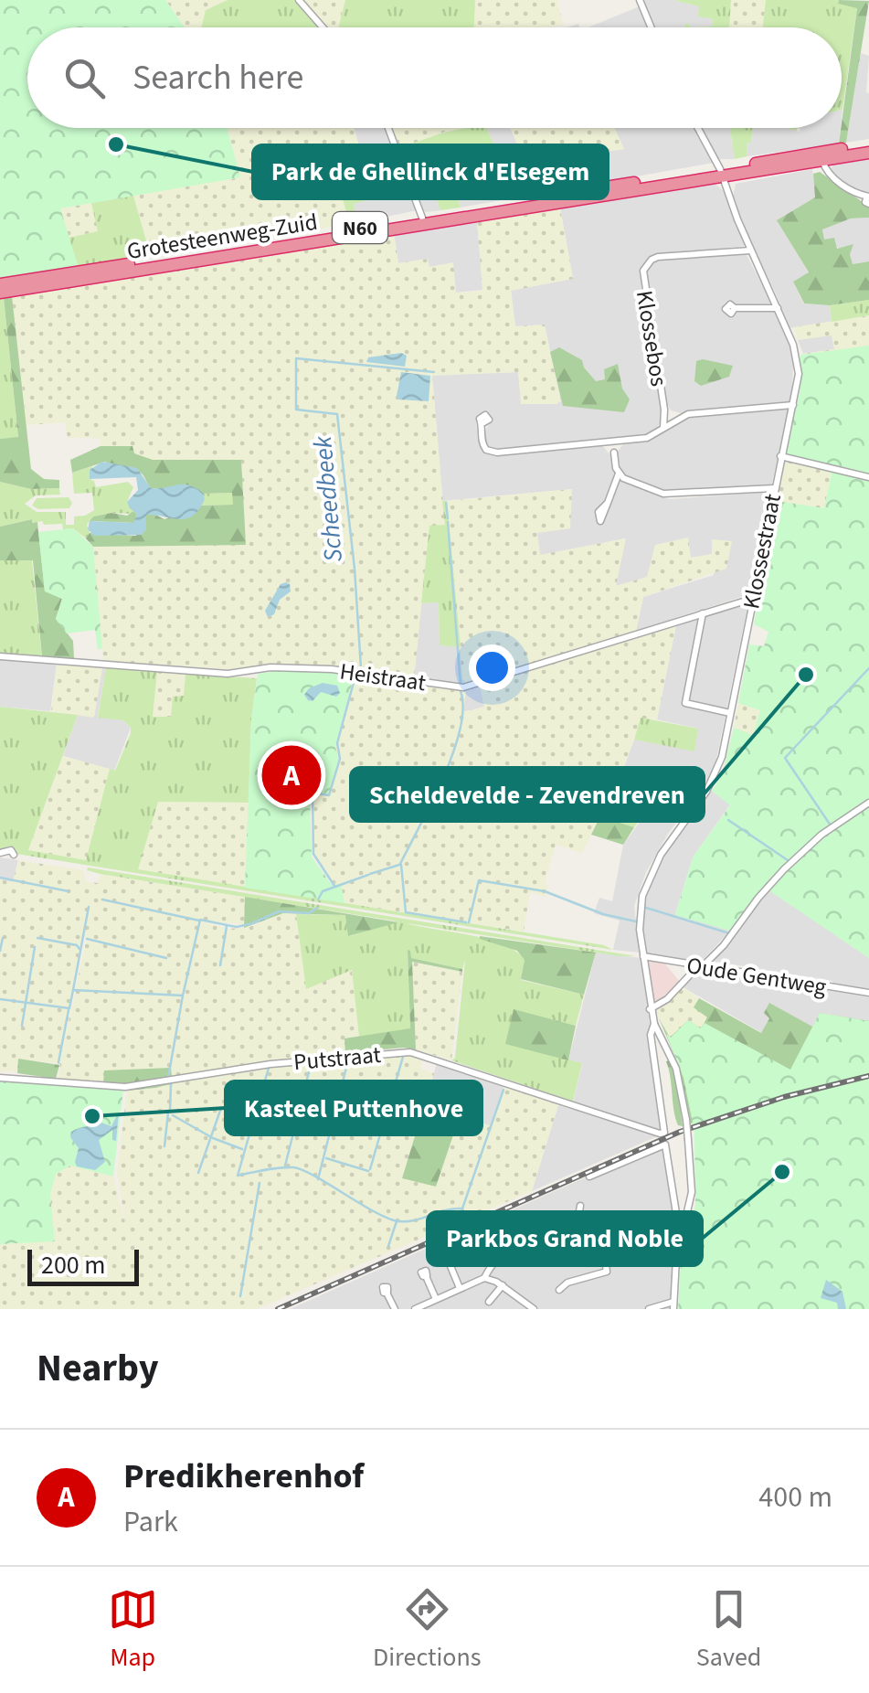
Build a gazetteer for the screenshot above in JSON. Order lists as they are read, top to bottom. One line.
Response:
{"streets":{"highway":["N60","Grotesteenweg-Zuid"],"street":["Klossebos","Klossestraat","Heistraat","Oude Gentweg","Putstraat"]},"crossings":[["N60","Grotesteenweg-Zuid"],["N60","Klossestraat"],["Grotesteenweg-Zuid","Klossestraat"],["Klossebos","Klossestraat"],["Klossestraat","Heistraat"],["Klossestraat","Oude Gentweg"],["Klossestraat","Putstraat"]],"water":["Scheedbeek"],"places":["Park de Ghellinck d'Elsegem","Scheldevelde - Zevendreven","Kasteel Puttenhove","Parkbos Grand Noble"],"scale_bar":"200 m","page":{"search":"Search here","pins":"A","scale":"200 m","heading":"Nearby","list":[{"mark":"A","name":"Predikherenhof","note":"Park","value":"400 m"}],"nav":["Map","Directions","Saved"]}}
